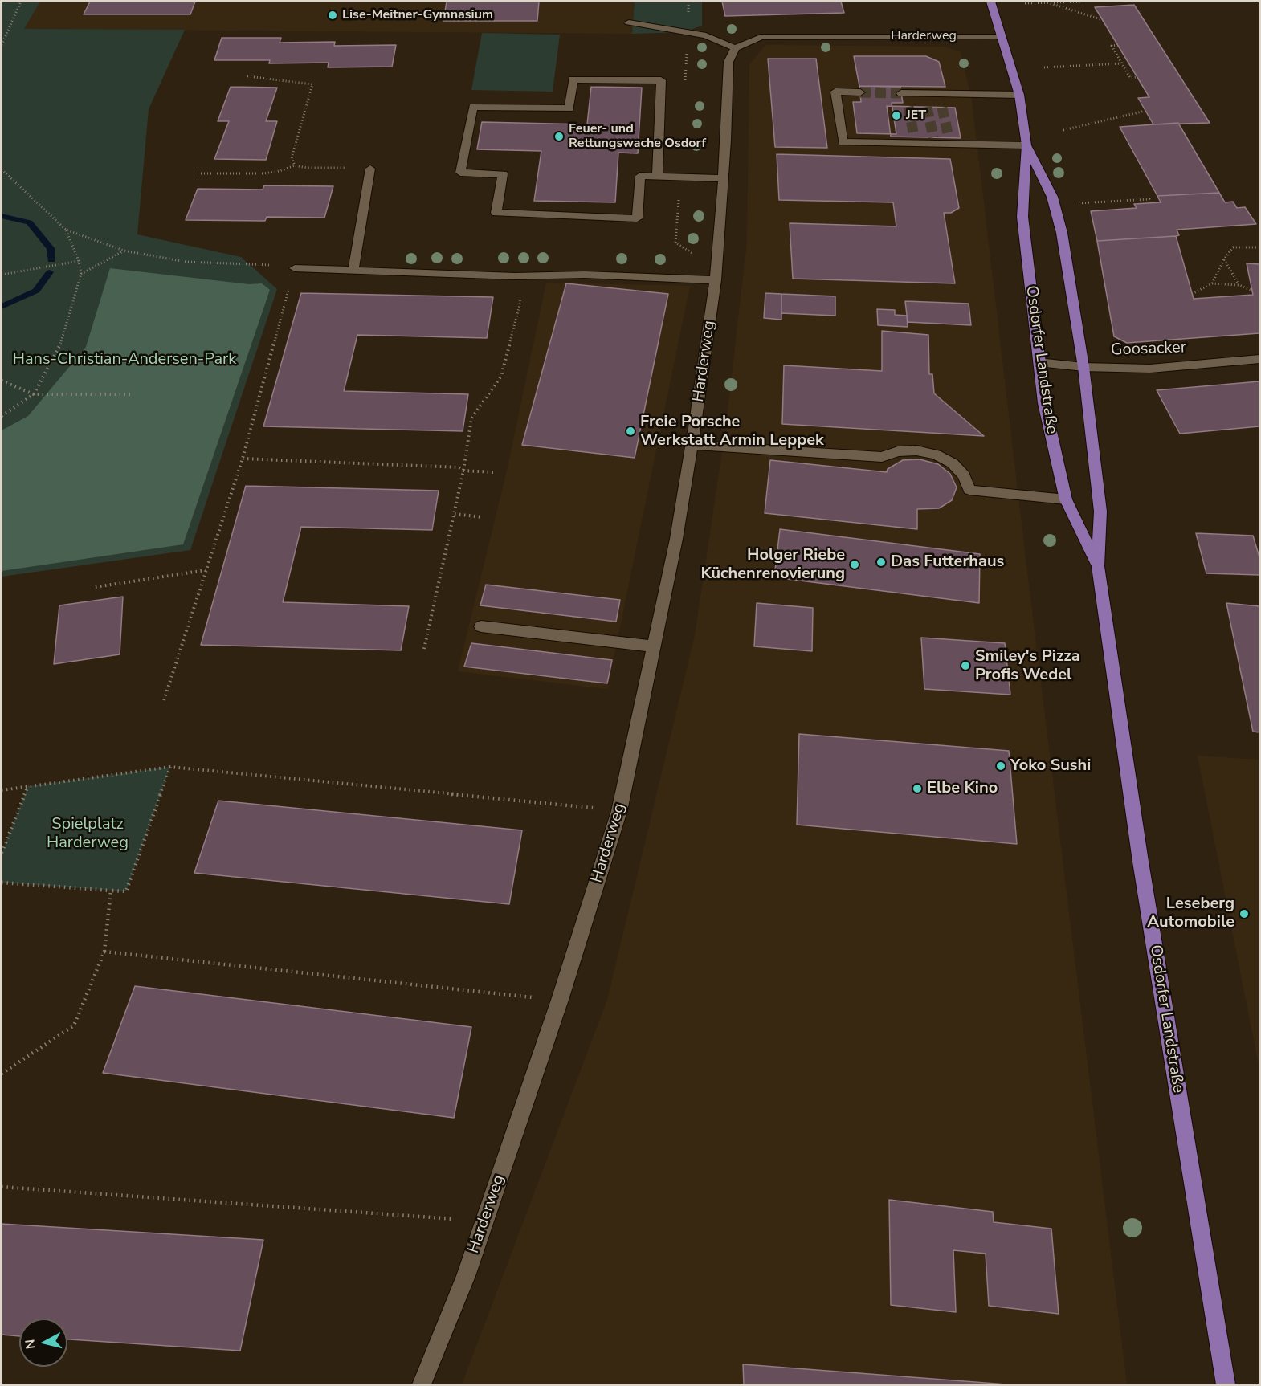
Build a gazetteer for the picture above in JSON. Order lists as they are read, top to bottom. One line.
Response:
{"streets":{"main road":["Osdorfer Landstraße"],"street":["Harderweg","Goosacker"]},"crossings":[["Harderweg","Osdorfer Landstraße"],["Goosacker","Osdorfer Landstraße"]],"parks":["Hans-Christian-Andersen-Park","Spielplatz Harderweg"],"places":["Lise-Meitner-Gymnasium","JET","Feuer- und Rettungswache Osdorf","Freie Porsche Werkstatt Armin Leppek","Das Futterhaus","Holger Riebe Küchenrenovierung","Smiley's Pizza Profis Wedel","Yoko Sushi","Elbe Kino","Leseberg Automobile"],"north":"left"}
